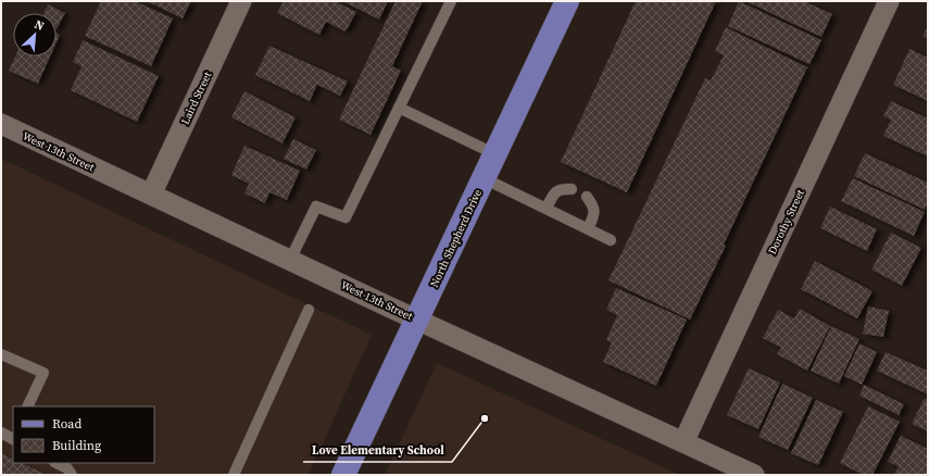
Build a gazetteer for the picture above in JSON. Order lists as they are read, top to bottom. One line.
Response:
{"streets":{"main road":["North Shepherd Drive"],"street":["Laird Street","West 13th Street","Dorothy Street"]},"crossings":[["Laird Street","West 13th Street"],["West 13th Street","Dorothy Street"],["West 13th Street","North Shepherd Drive"]],"places":["Love Elementary School"],"legend":["Road","Building"],"north":"top right"}
